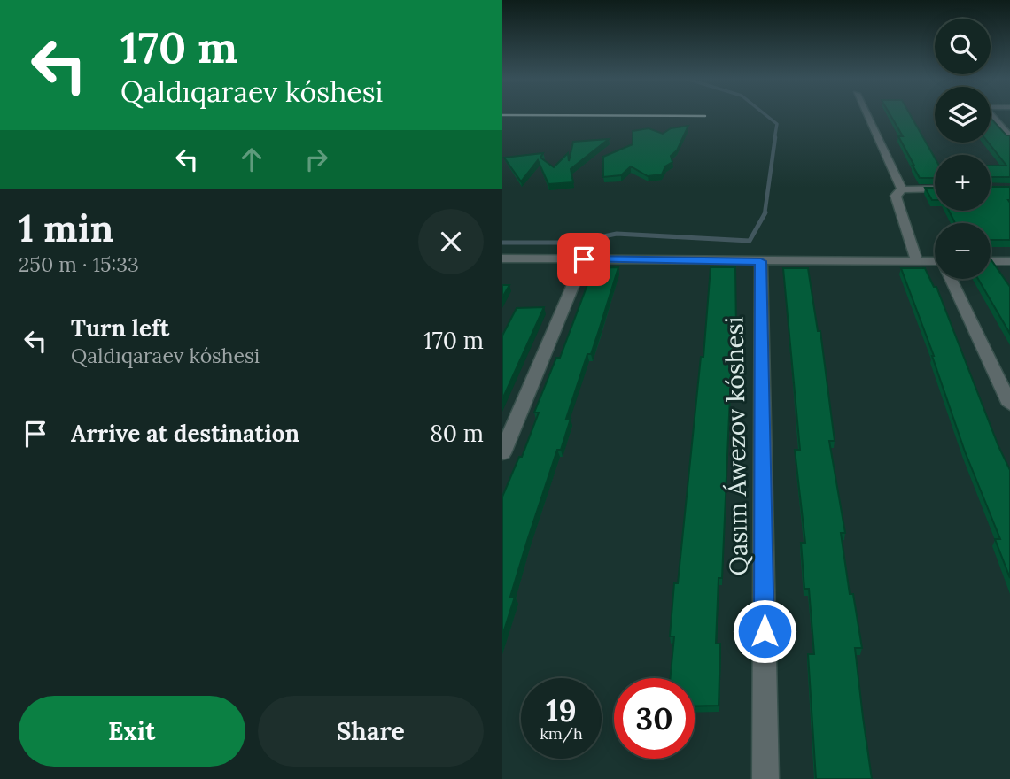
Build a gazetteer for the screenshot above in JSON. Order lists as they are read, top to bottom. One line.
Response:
{"streets":{"street":["Qasım Áwezov kóshesi"]},"page":{"turn":["170 m","Qaldıqaraev kóshesi"],"map_buttons":["+","−"],"heading":["1 min","250 m · 15:33"],"list":[{"name":"Turn left","note":"Qaldıqaraev kóshesi","value":"170 m"},{"name":"Arrive at destination","value":"80 m"}],"speed":"19 km/h","limit":"30","buttons":["Exit","Share"]}}
